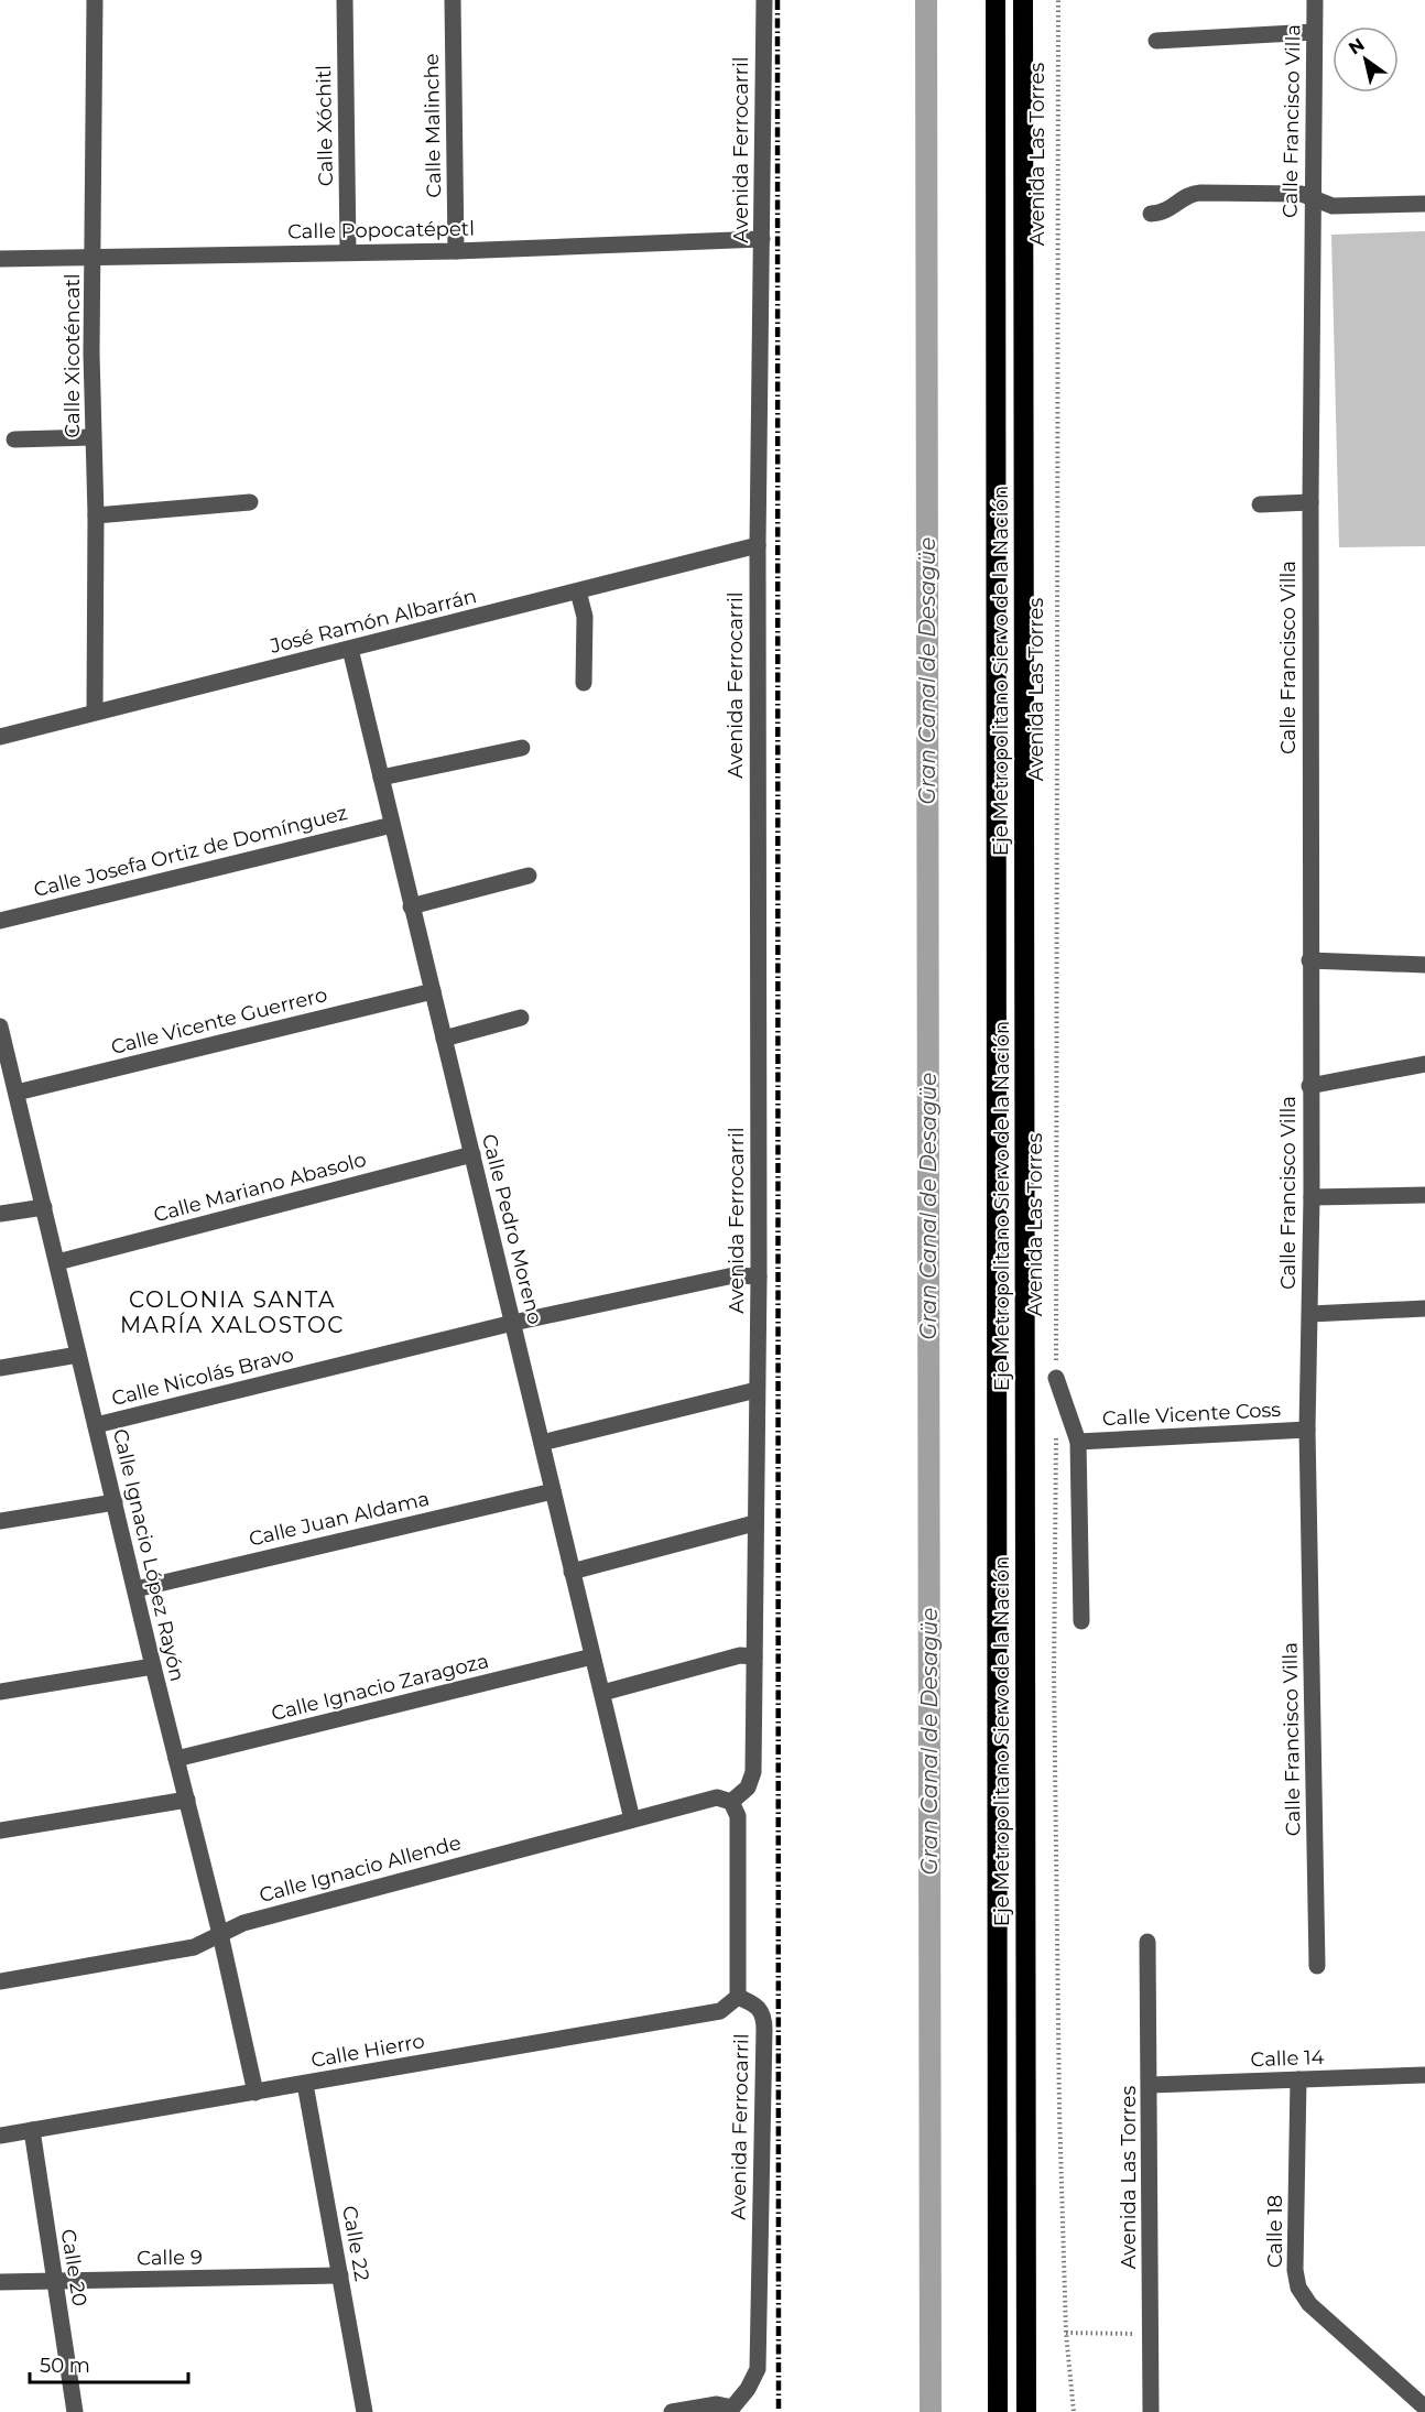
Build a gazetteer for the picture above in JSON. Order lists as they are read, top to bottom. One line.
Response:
{"streets":{"highway":["Eje Metropolitano Siervo de la Nación"],"street":["Calle Francisco Villa","Calle Xóchitl","Calle Malinche","Avenida Ferrocarril","Avenida Las Torres","Calle Popocatépetl","Calle Xicoténcatl","José Ramón Albarrán","Calle Josefa Ortiz de Domínguez","Calle Vicente Guerrero","Calle Mariano Abasolo","Calle Pedro Moreno","Calle Nicolás Bravo","Calle Vicente Coss","Calle Juan Aldama","Calle Ignacio López Rayón","Calle Ignacio Zaragoza","Calle Ignacio Allende","Calle Hierro","Calle 14","Calle 18","Calle 22","Calle 9","Calle 20"]},"crossings":[["Calle Francisco Villa","Calle Vicente Coss"],["Calle Xóchitl","Calle Popocatépetl"],["Calle Malinche","Calle Popocatépetl"],["Avenida Ferrocarril","Calle Popocatépetl"],["Avenida Ferrocarril","José Ramón Albarrán"],["Avenida Ferrocarril","Calle Nicolás Bravo"],["Avenida Ferrocarril","Calle Ignacio Allende"],["Avenida Ferrocarril","Calle Hierro"],["Avenida Las Torres","Calle 14"],["Calle Popocatépetl","Calle Xicoténcatl"],["Calle Xicoténcatl","José Ramón Albarrán"],["José Ramón Albarrán","Calle Pedro Moreno"],["Calle Josefa Ortiz de Domínguez","Calle Pedro Moreno"],["Calle Vicente Guerrero","Calle Pedro Moreno"],["Calle Vicente Guerrero","Calle Ignacio López Rayón"],["Calle Mariano Abasolo","Calle Pedro Moreno"],["Calle Mariano Abasolo","Calle Ignacio López Rayón"],["Calle Pedro Moreno","Calle Nicolás Bravo"],["Calle Pedro Moreno","Calle Juan Aldama"],["Calle Pedro Moreno","Calle Ignacio Zaragoza"],["Calle Pedro Moreno","Calle Ignacio Allende"],["Calle Nicolás Bravo","Calle Ignacio López Rayón"],["Calle Juan Aldama","Calle Ignacio López Rayón"],["Calle Ignacio López Rayón","Calle Ignacio Zaragoza"],["Calle Ignacio López Rayón","Calle Ignacio Allende"],["Calle Ignacio López Rayón","Calle Hierro"],["Calle Hierro","Calle 22"],["Calle Hierro","Calle 20"],["Calle 14","Calle 18"],["Calle 22","Calle 9"],["Calle 9","Calle 20"]],"districts":["COLONIA SANTA MARÍA XALOSTOC"],"water":["Gran Canal de Desagüe"],"scale_bar":"50 m","north":"top left"}
